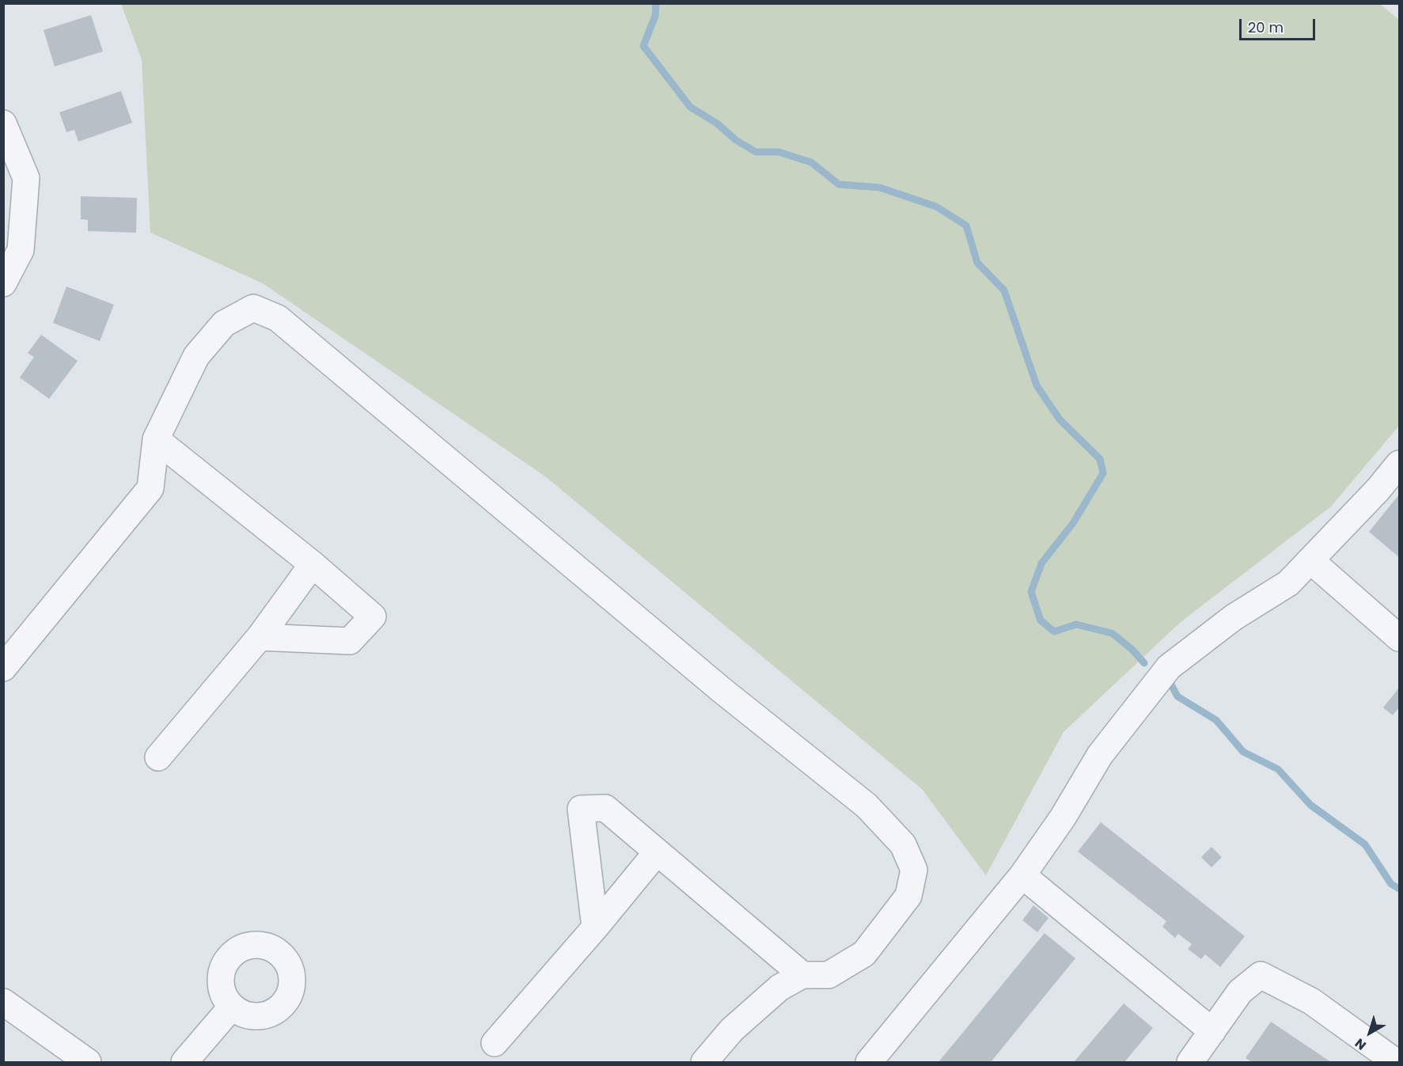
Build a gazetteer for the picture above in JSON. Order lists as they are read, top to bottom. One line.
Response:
{"scale_bar":"20 m","north":"bottom left"}
